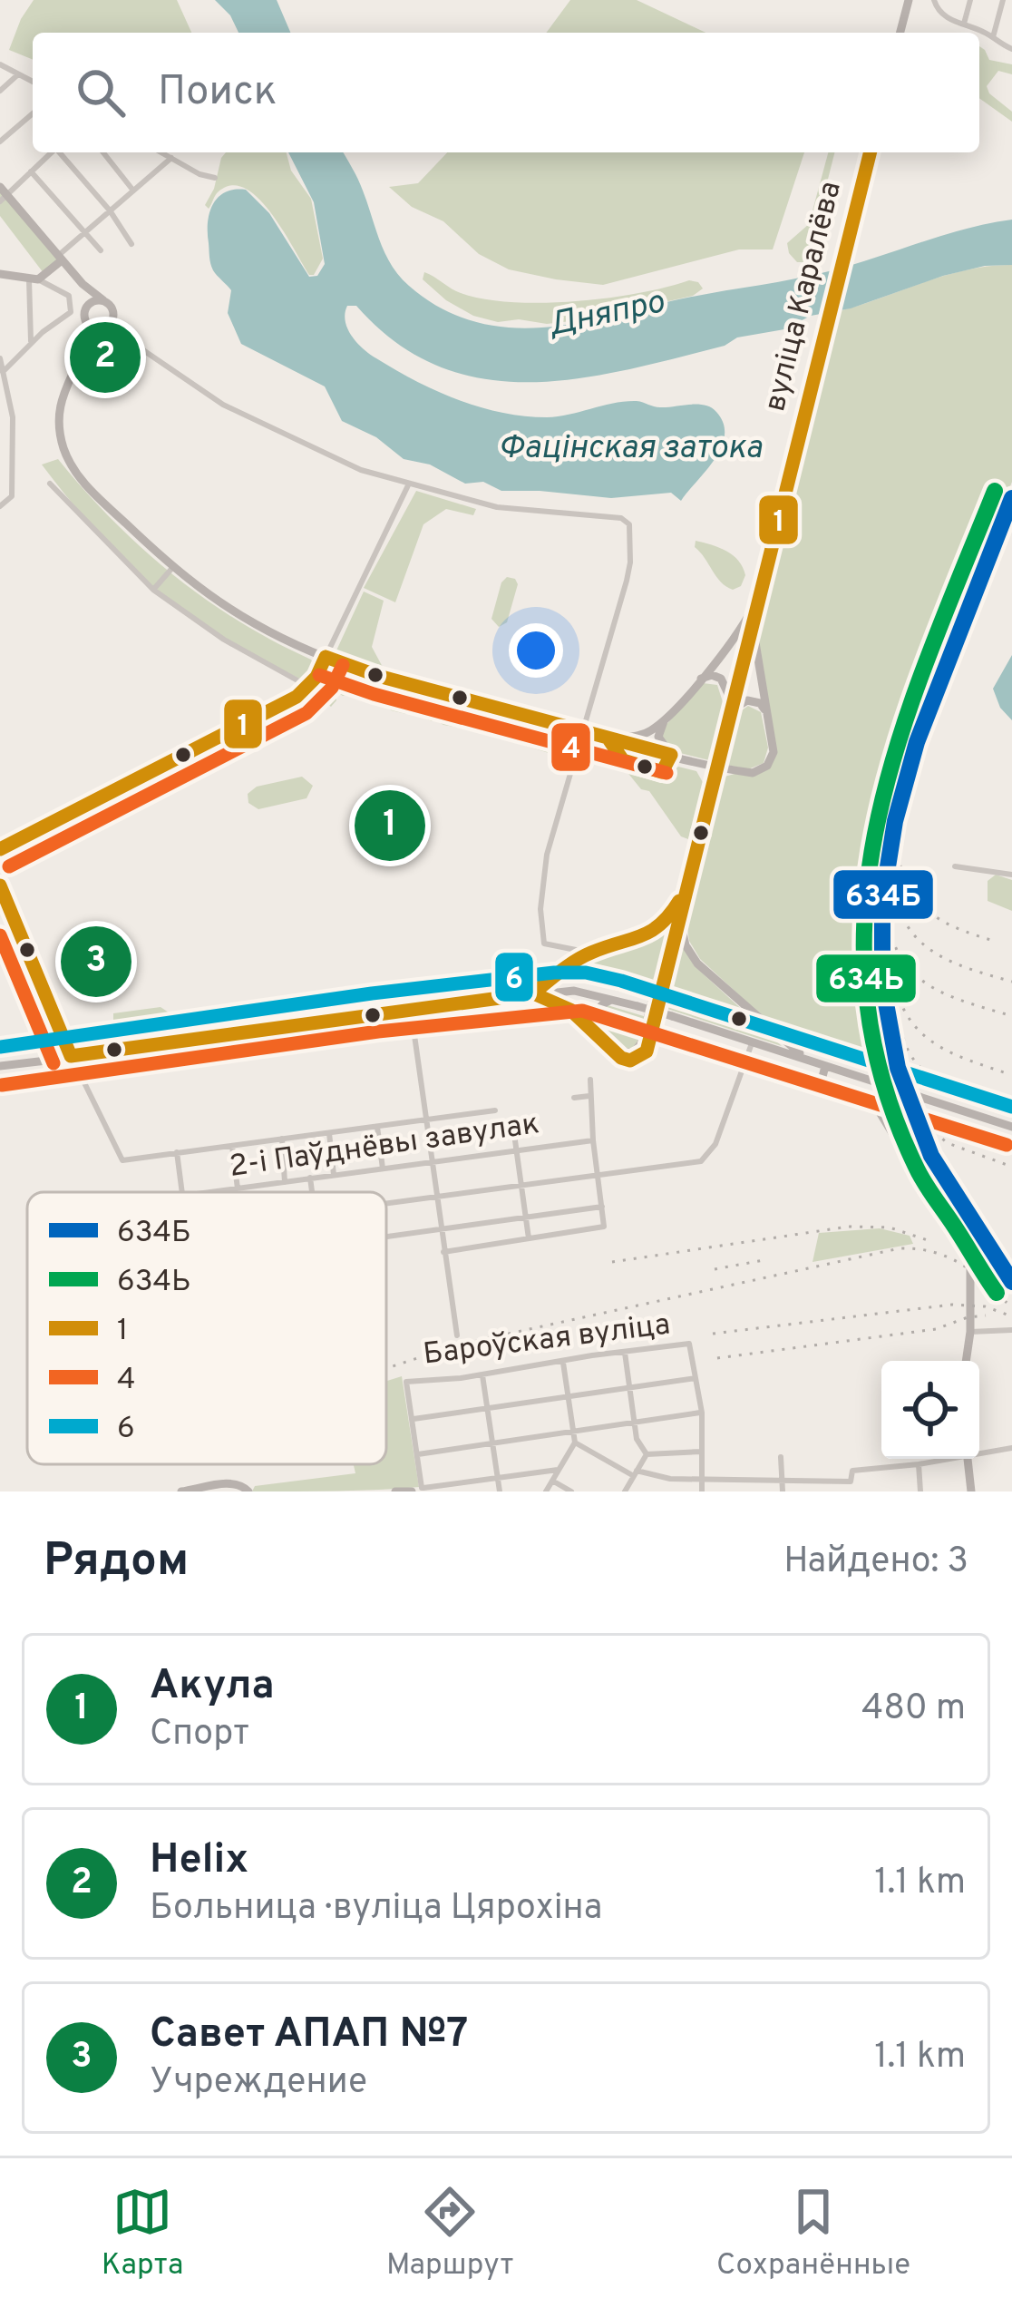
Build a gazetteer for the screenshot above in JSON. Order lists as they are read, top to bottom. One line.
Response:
{"streets":{"main road":["вуліца Каралёва"],"street":["2-і Паўднёвы завулак","Бароўская вуліца"]},"water":["Дняпро","Фацінская затока"],"lines":["transit line 1","transit line 634Ь","transit line 634Б","transit line 4","transit line 6"],"legend":["634Б","634Ь","1","4","6"],"page":{"search":"Поиск","pins":["2","1","3"],"heading":["Рядом","Найдено: 3"],"list":[{"mark":"1","name":"Акула","note":"Спорт","value":"480 m"},{"mark":"2","name":"Helix","note":"Больница · вуліца Цярохіна","value":"1.1 km"},{"mark":"3","name":"Савет АПАП №7","note":"Учреждение","value":"1.1 km"}],"nav":["Карта","Маршрут","Сохранённые"]}}
